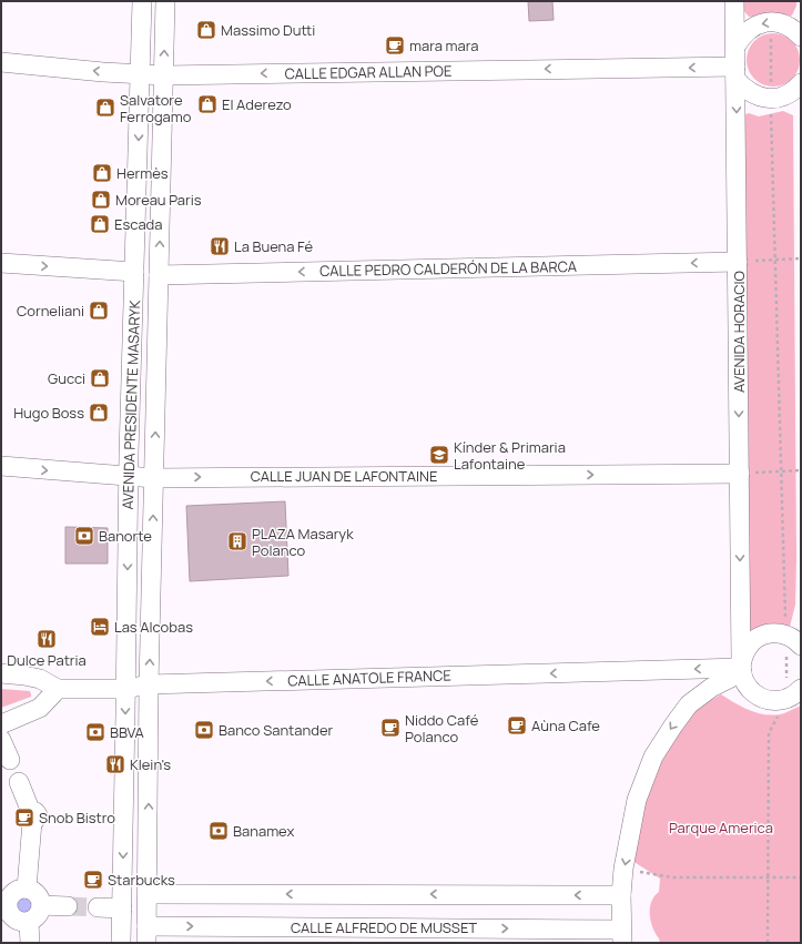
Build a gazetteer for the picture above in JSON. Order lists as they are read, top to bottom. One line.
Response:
{"streets":{"street":["CALLE EDGAR ALLAN POE","CALLE PEDRO CALDERÓN DE LA BARCA","AVENIDA HORACIO","AVENIDA PRESIDENTE MASARYK","CALLE JUAN DE LAFONTAINE","CALLE ANATOLE FRANCE","CALLE ALFREDO DE MUSSET"]},"crossings":[["CALLE EDGAR ALLAN POE","AVENIDA HORACIO"],["CALLE EDGAR ALLAN POE","AVENIDA PRESIDENTE MASARYK"],["CALLE PEDRO CALDERÓN DE LA BARCA","AVENIDA HORACIO"],["CALLE PEDRO CALDERÓN DE LA BARCA","AVENIDA PRESIDENTE MASARYK"],["AVENIDA HORACIO","CALLE JUAN DE LAFONTAINE"],["AVENIDA HORACIO","CALLE ANATOLE FRANCE"],["AVENIDA PRESIDENTE MASARYK","CALLE JUAN DE LAFONTAINE"],["AVENIDA PRESIDENTE MASARYK","CALLE ANATOLE FRANCE"],["AVENIDA PRESIDENTE MASARYK","CALLE ALFREDO DE MUSSET"]],"one_way":["CALLE EDGAR ALLAN POE","CALLE PEDRO CALDERÓN DE LA BARCA","AVENIDA HORACIO","CALLE JUAN DE LAFONTAINE","CALLE ANATOLE FRANCE"],"parks":["Parque America"],"places":{"shop":["Massimo Dutti","El Aderezo","Salvatore Ferrogamo","Hermès","Moreau Paris","Escada","Corneliani","Gucci","Hugo Boss"],"cafe":["mara mara","Aùna Cafe","Niddo Café Polanco","Snob Bistro","Starbucks"],"restaurant":["La Buena Fé","Dulce Patria","Klein's"],"school or university":["Kínder & Primaria Lafontaine"],"bank":["Banorte","Banco Santander","BBVA","Banamex"],"building":["PLAZA Masaryk Polanco"],"hotel":["Las Alcobas"]}}
